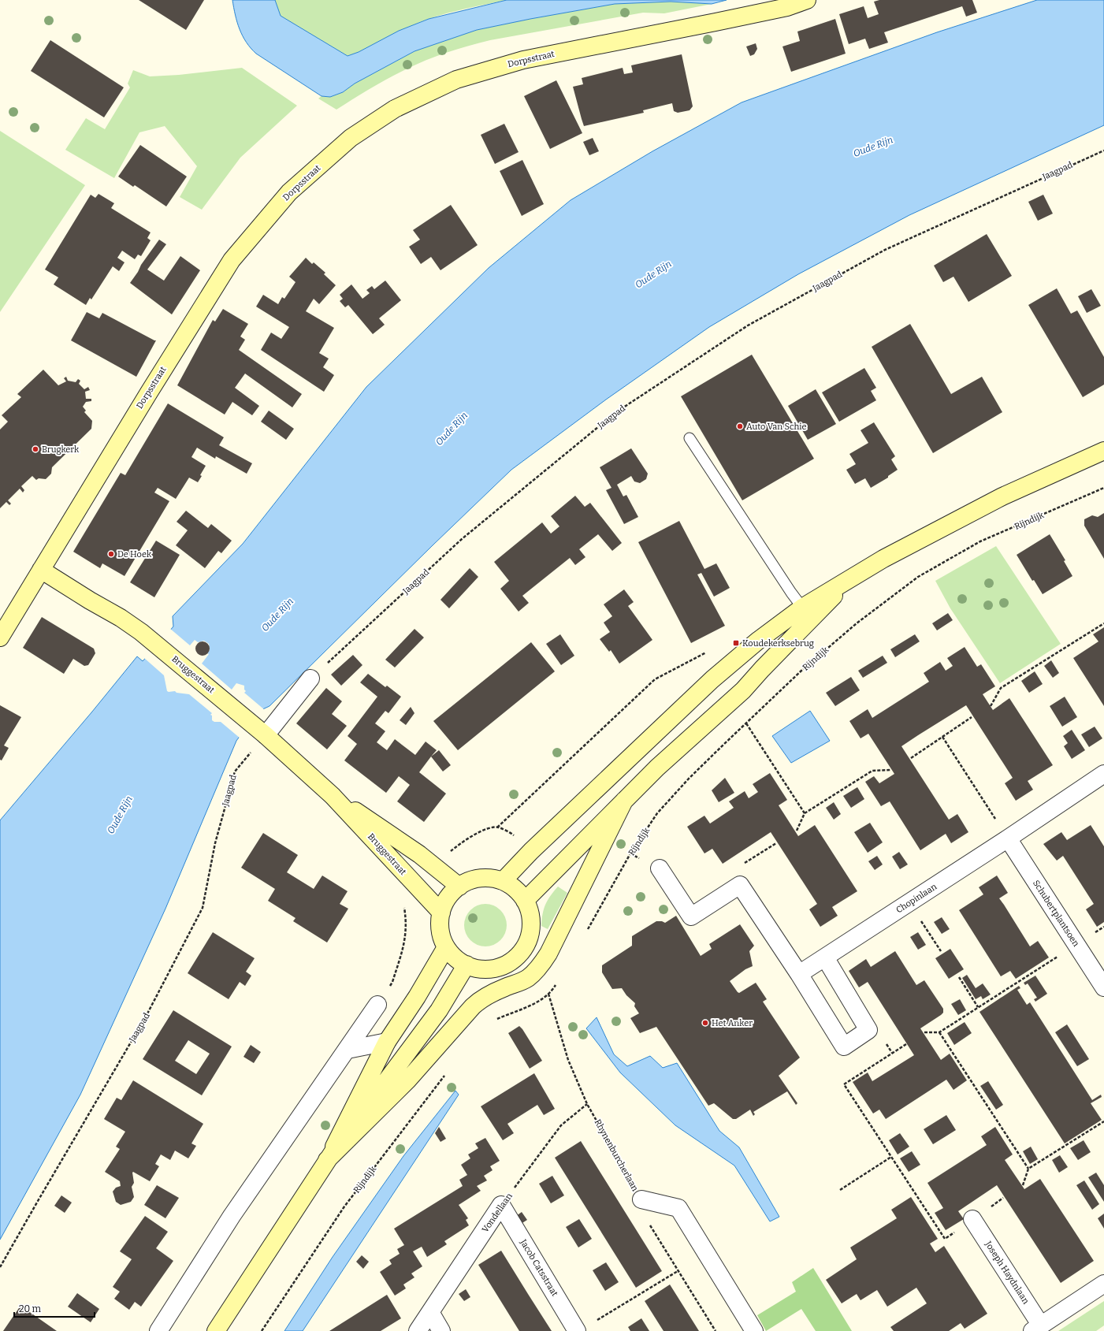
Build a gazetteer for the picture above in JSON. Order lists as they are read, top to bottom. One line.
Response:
{"streets":{"main road":["Dorpsstraat","Bruggestraat"],"street":["Chopinlaan","Schubertplantsoen","Rhynenburcherlaan","Vondellaan","Jacob Catsstraat","Joseph Haydnlaan"],"path":["Jaagpad","Rijndijk"]},"crossings":[["Dorpsstraat","Bruggestraat"],["Jaagpad","Bruggestraat"],["Chopinlaan","Schubertplantsoen"],["Rhynenburcherlaan","Vondellaan"],["Vondellaan","Jacob Catsstraat"]],"water":["Oude Rijn"],"places":{"other":["Auto Van Schie","Brugkerk","De Hoek","Het Anker"],"transit":["Koudekerksebrug"]},"scale_bar":"20 m"}
